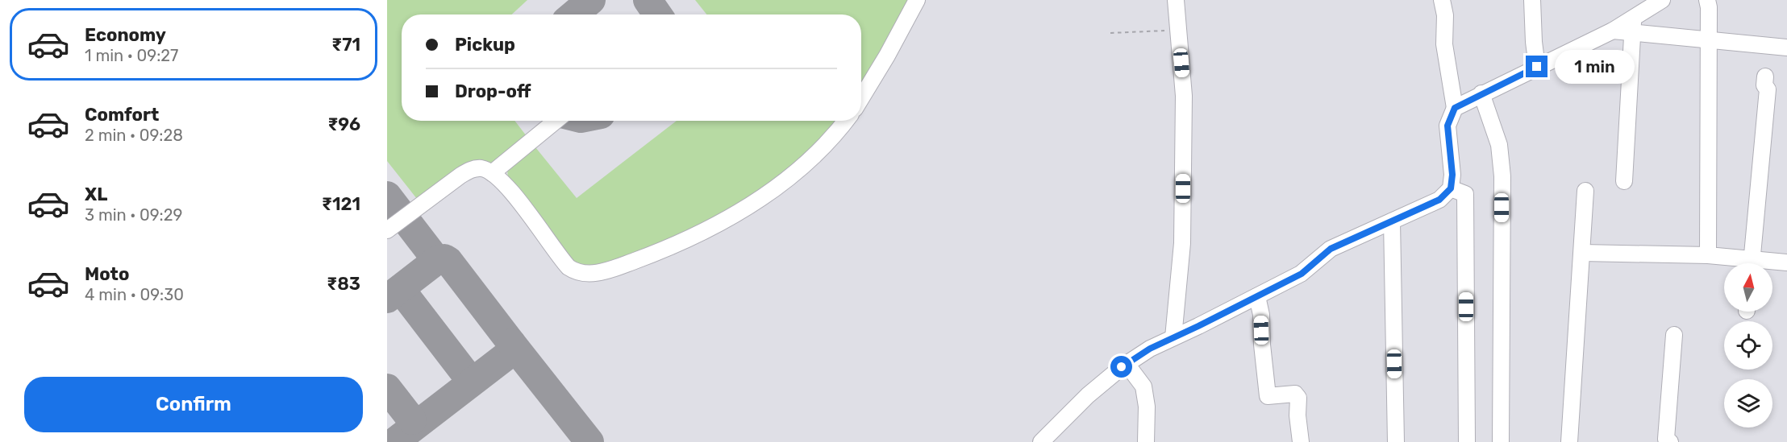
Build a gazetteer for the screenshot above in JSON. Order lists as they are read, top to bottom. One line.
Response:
{"north":"top","page":{"list":[{"name":"Economy","note":"1 min · 09:27","value":"₹71"},{"name":"Comfort","note":"2 min · 09:28","value":"₹96"},{"name":"XL","note":"3 min · 09:29","value":"₹121"},{"name":"Moto","note":"4 min · 09:30","value":"₹83"}],"banner":["Pickup","Drop-off"],"bubble":"1 min","buttons":"Confirm"}}
